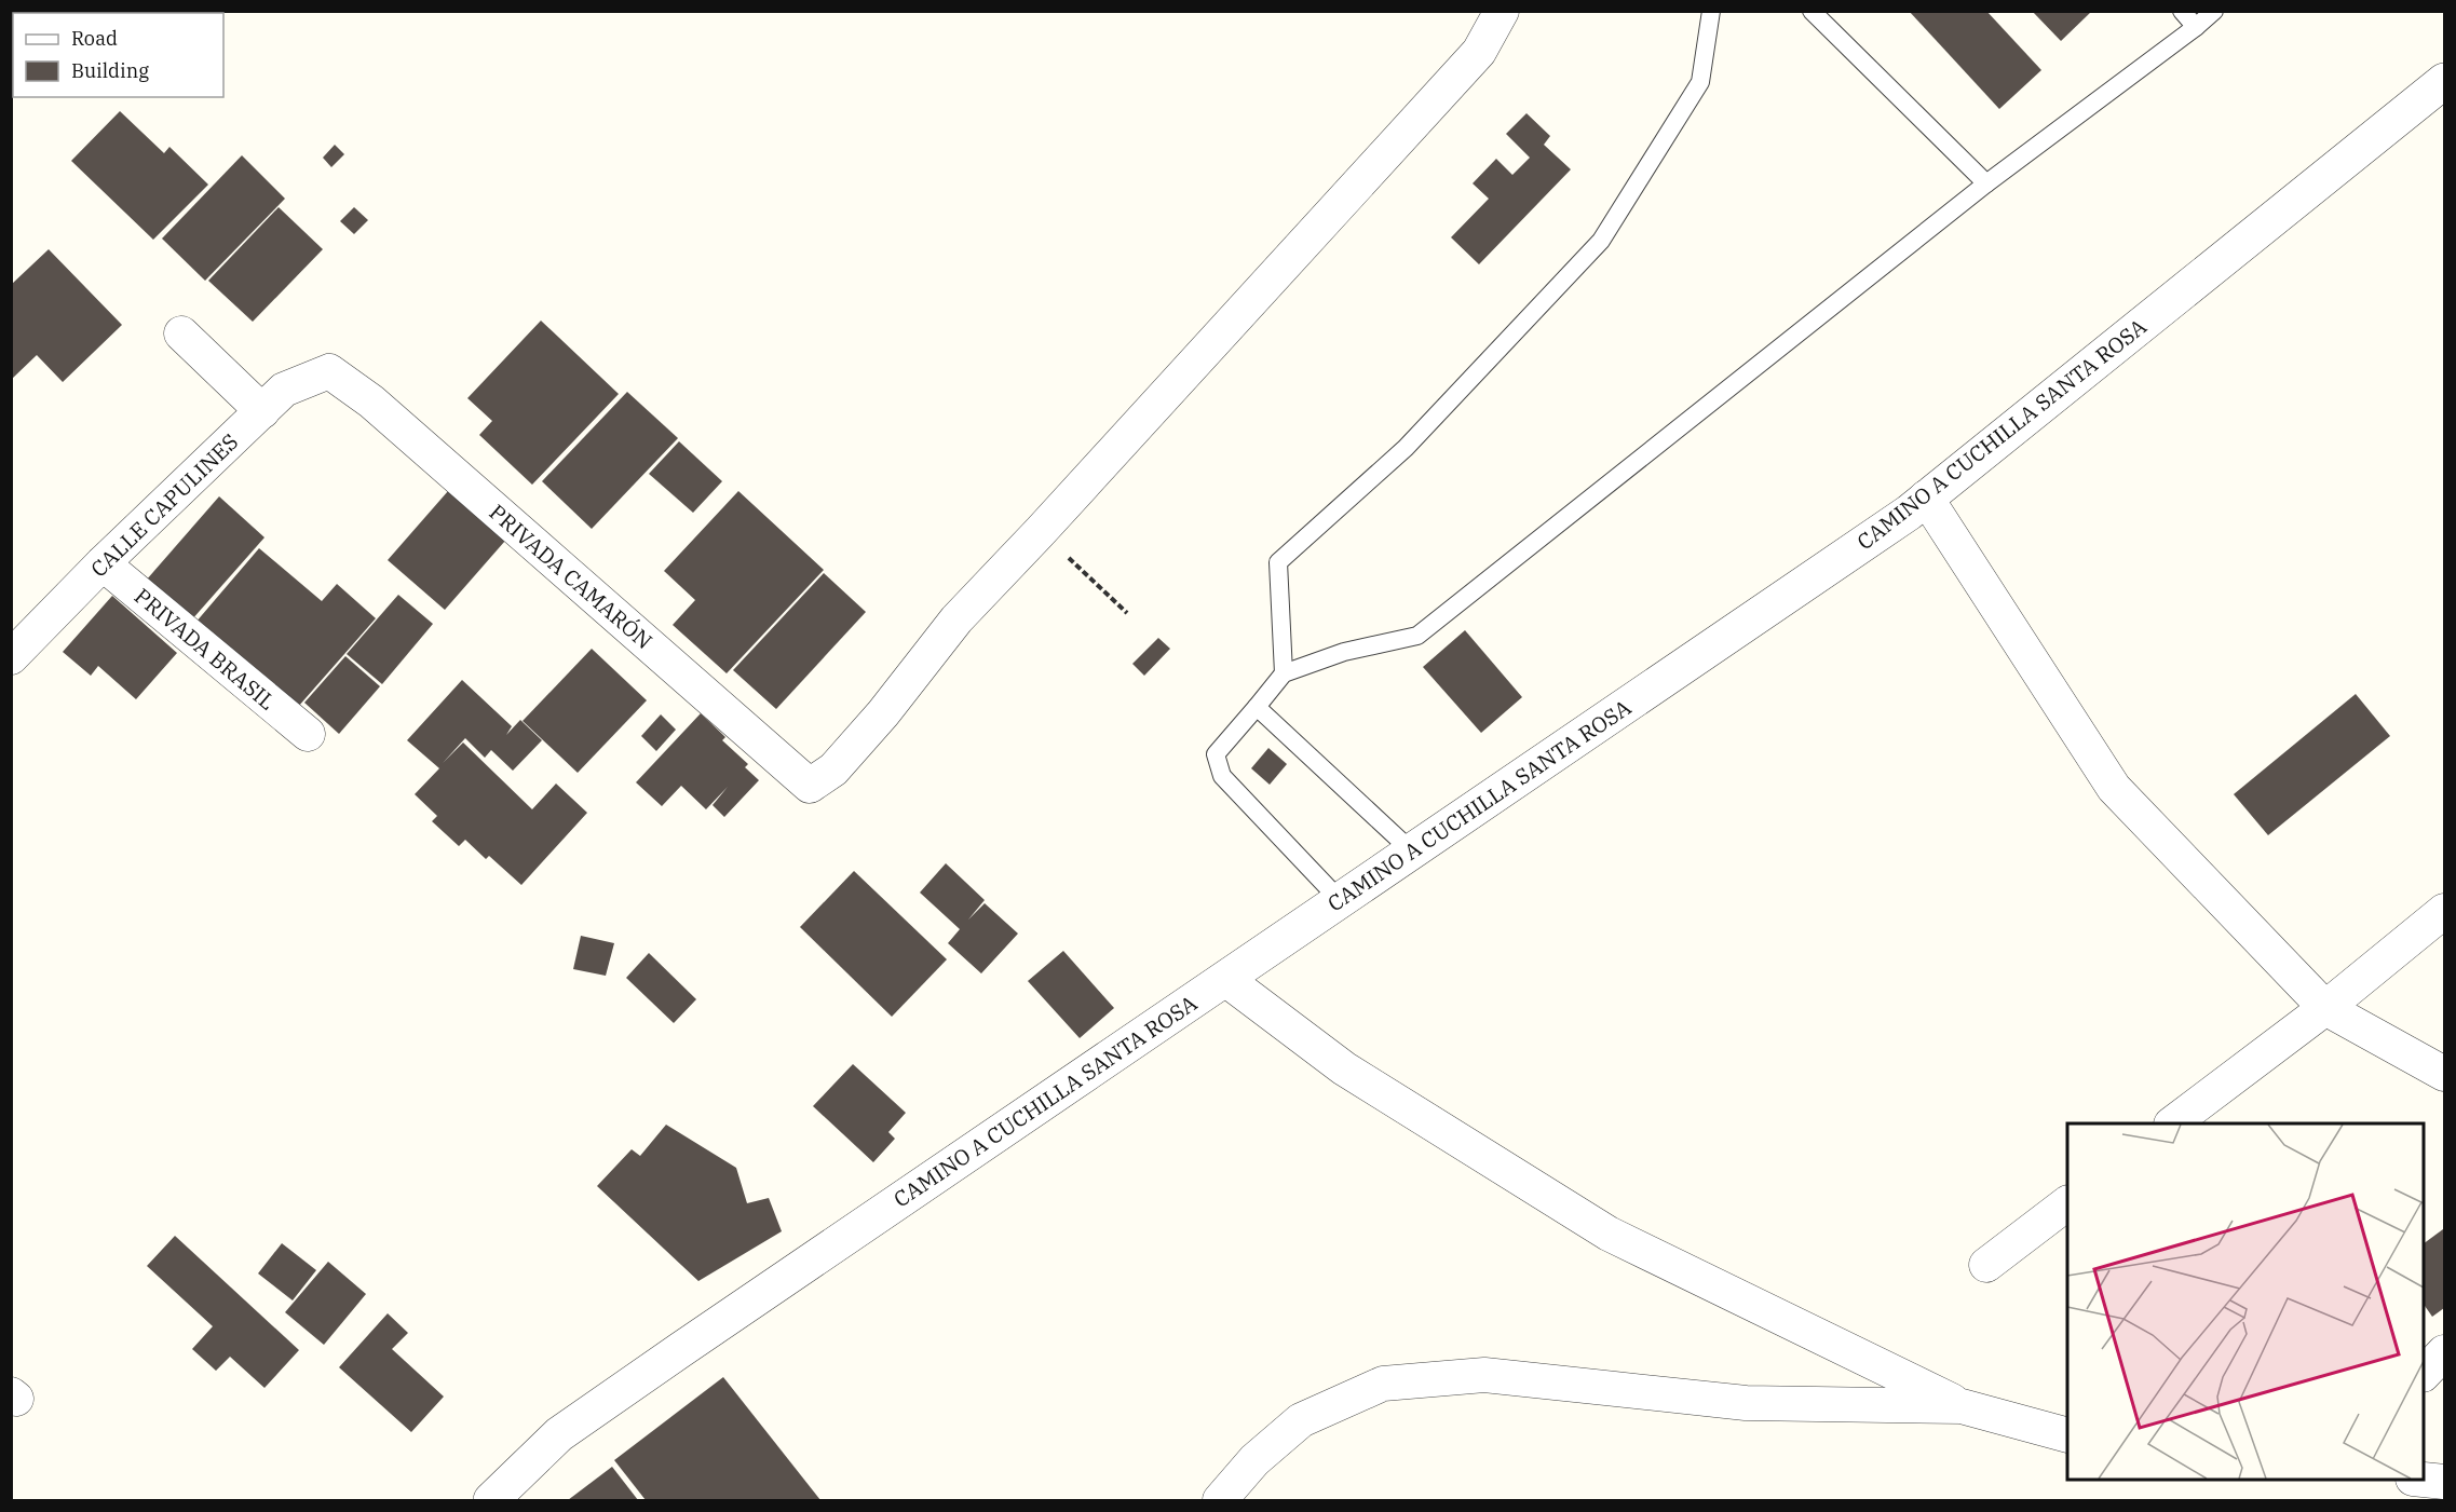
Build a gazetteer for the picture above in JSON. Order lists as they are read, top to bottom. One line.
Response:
{"streets":{"street":["CAMINO A CUCHILLA SANTA ROSA","CALLE CAPULINES","PRIVADA CAMARÓN","PRIVADA BRASIL"]},"crossings":[["CALLE CAPULINES","PRIVADA CAMARÓN"],["CALLE CAPULINES","PRIVADA BRASIL"]],"legend":["Road","Building"]}
